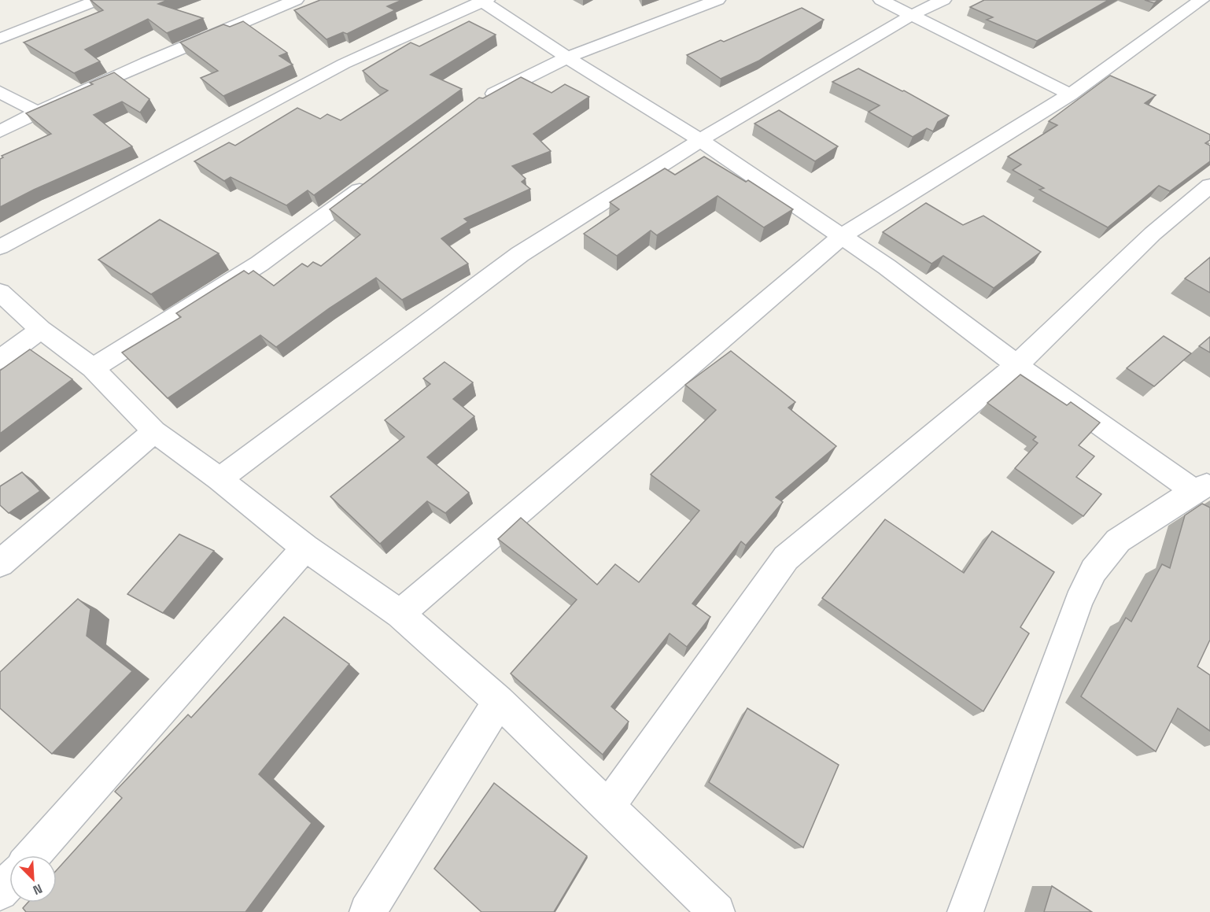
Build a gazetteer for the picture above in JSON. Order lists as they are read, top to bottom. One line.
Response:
{"north":"bottom right"}
